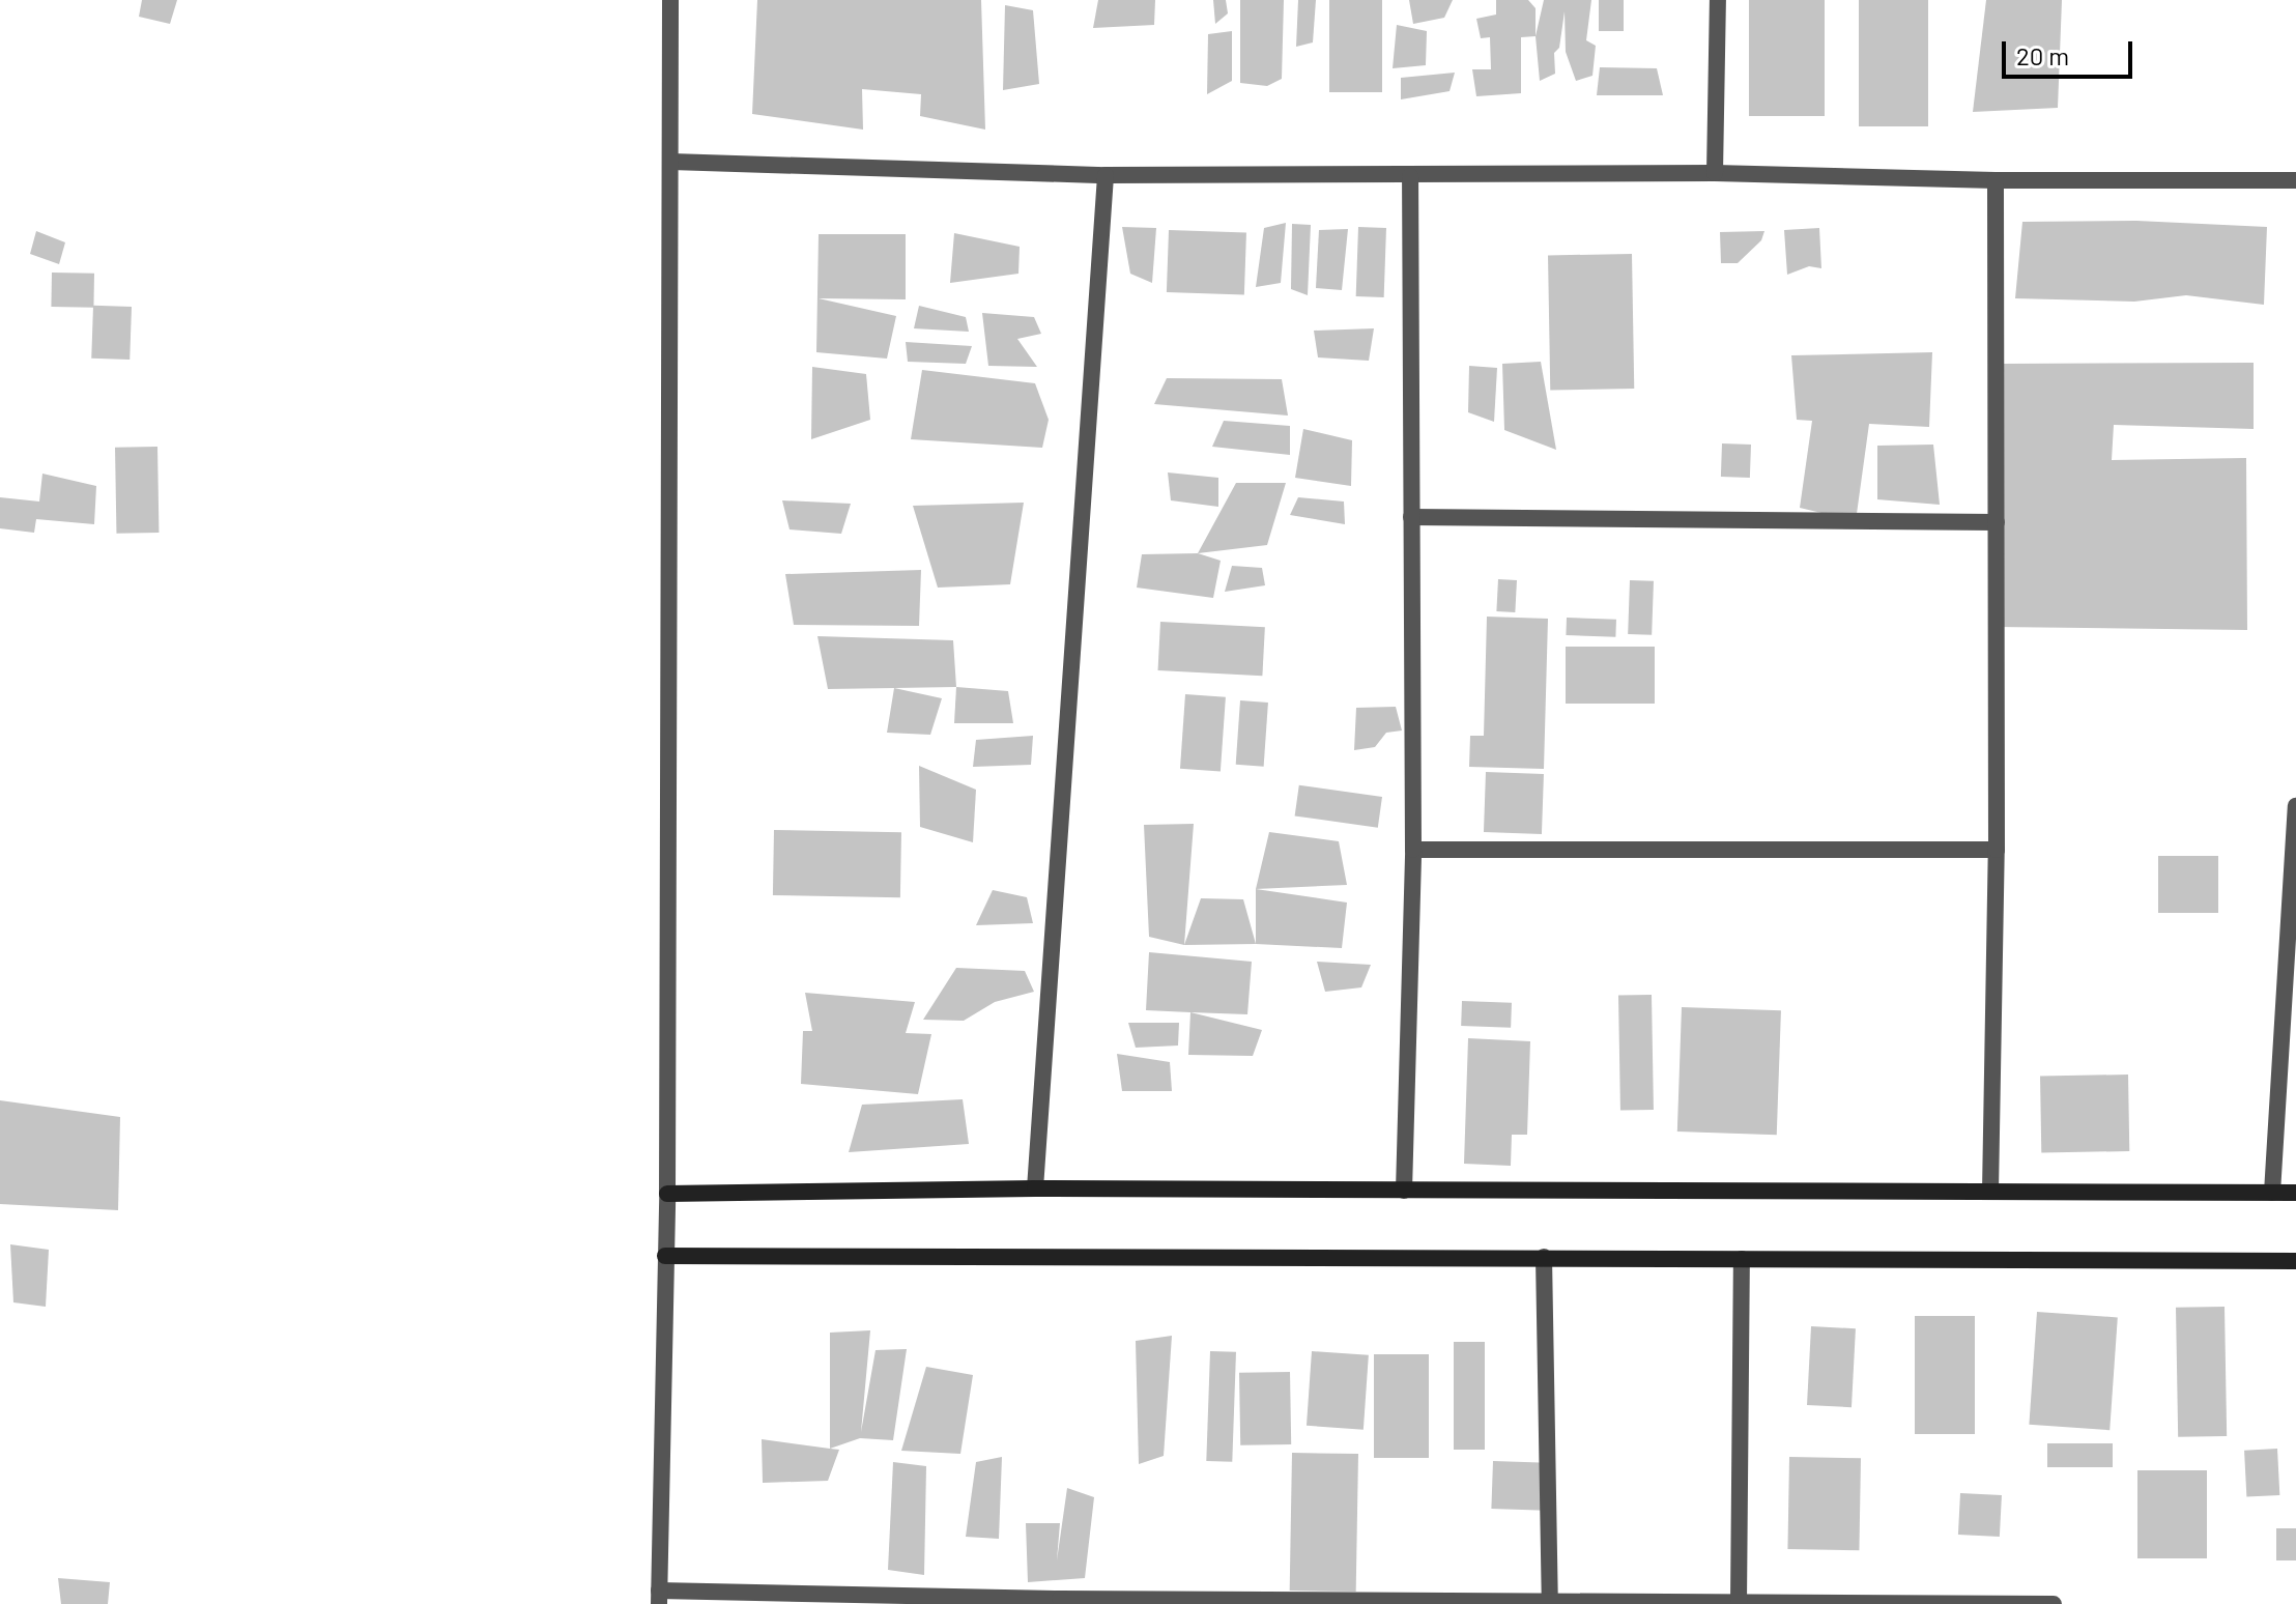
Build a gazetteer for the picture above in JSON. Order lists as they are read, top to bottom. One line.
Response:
{"scale_bar":"20 m"}
